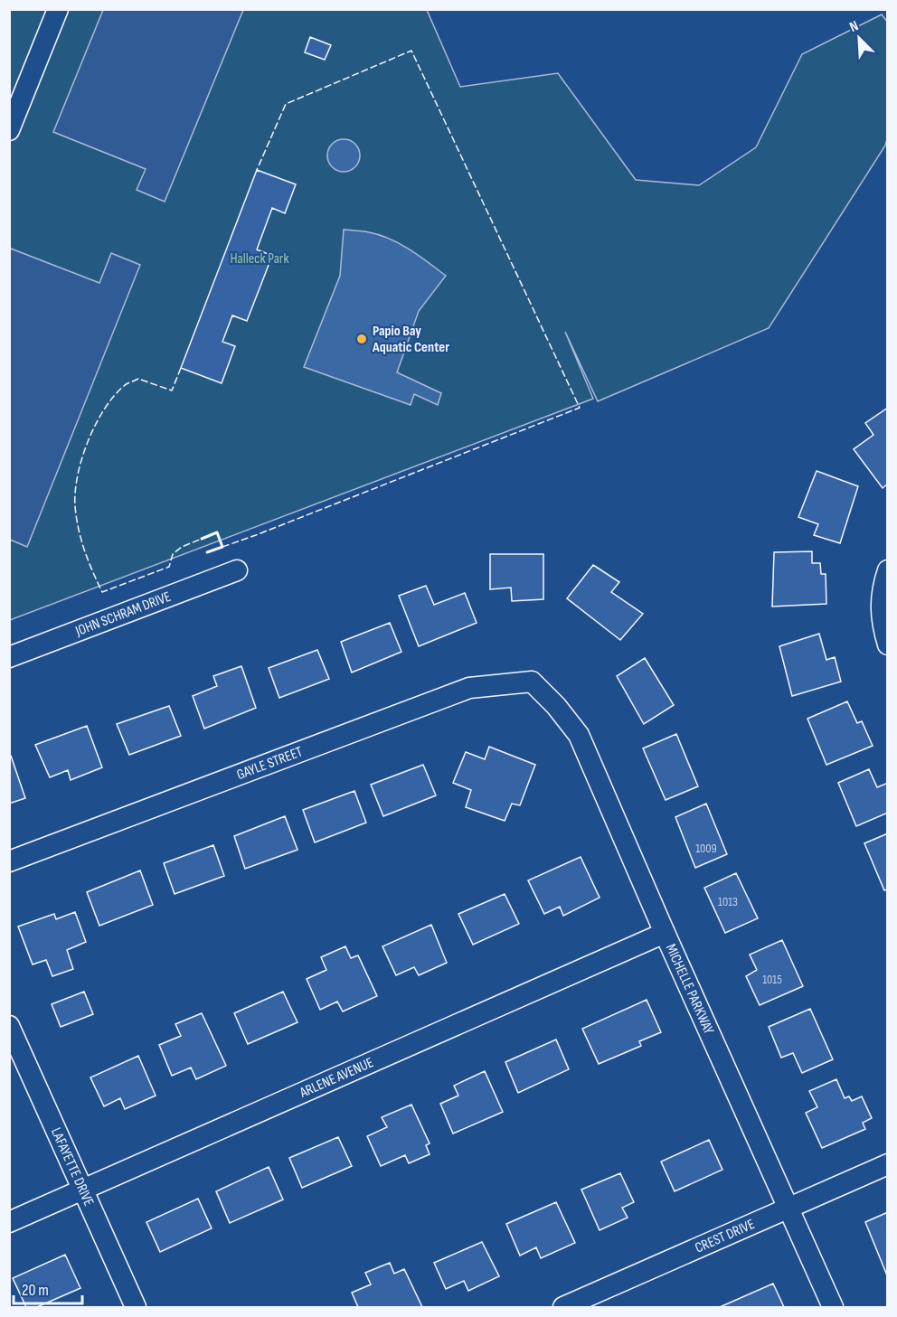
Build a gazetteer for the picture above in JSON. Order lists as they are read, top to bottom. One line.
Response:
{"streets":{"street":["JOHN SCHRAM DRIVE","GAYLE STREET","MICHELLE PARKWAY","ARLENE AVENUE","LAFAYETTE DRIVE","CREST DRIVE"]},"crossings":[["GAYLE STREET","MICHELLE PARKWAY"],["MICHELLE PARKWAY","ARLENE AVENUE"],["MICHELLE PARKWAY","CREST DRIVE"],["ARLENE AVENUE","LAFAYETTE DRIVE"]],"parks":["Halleck Park"],"places":["Papio Bay Aquatic Center"],"house_numbers":["1009","1013","1015"],"scale_bar":"20 m","north":"top left"}
